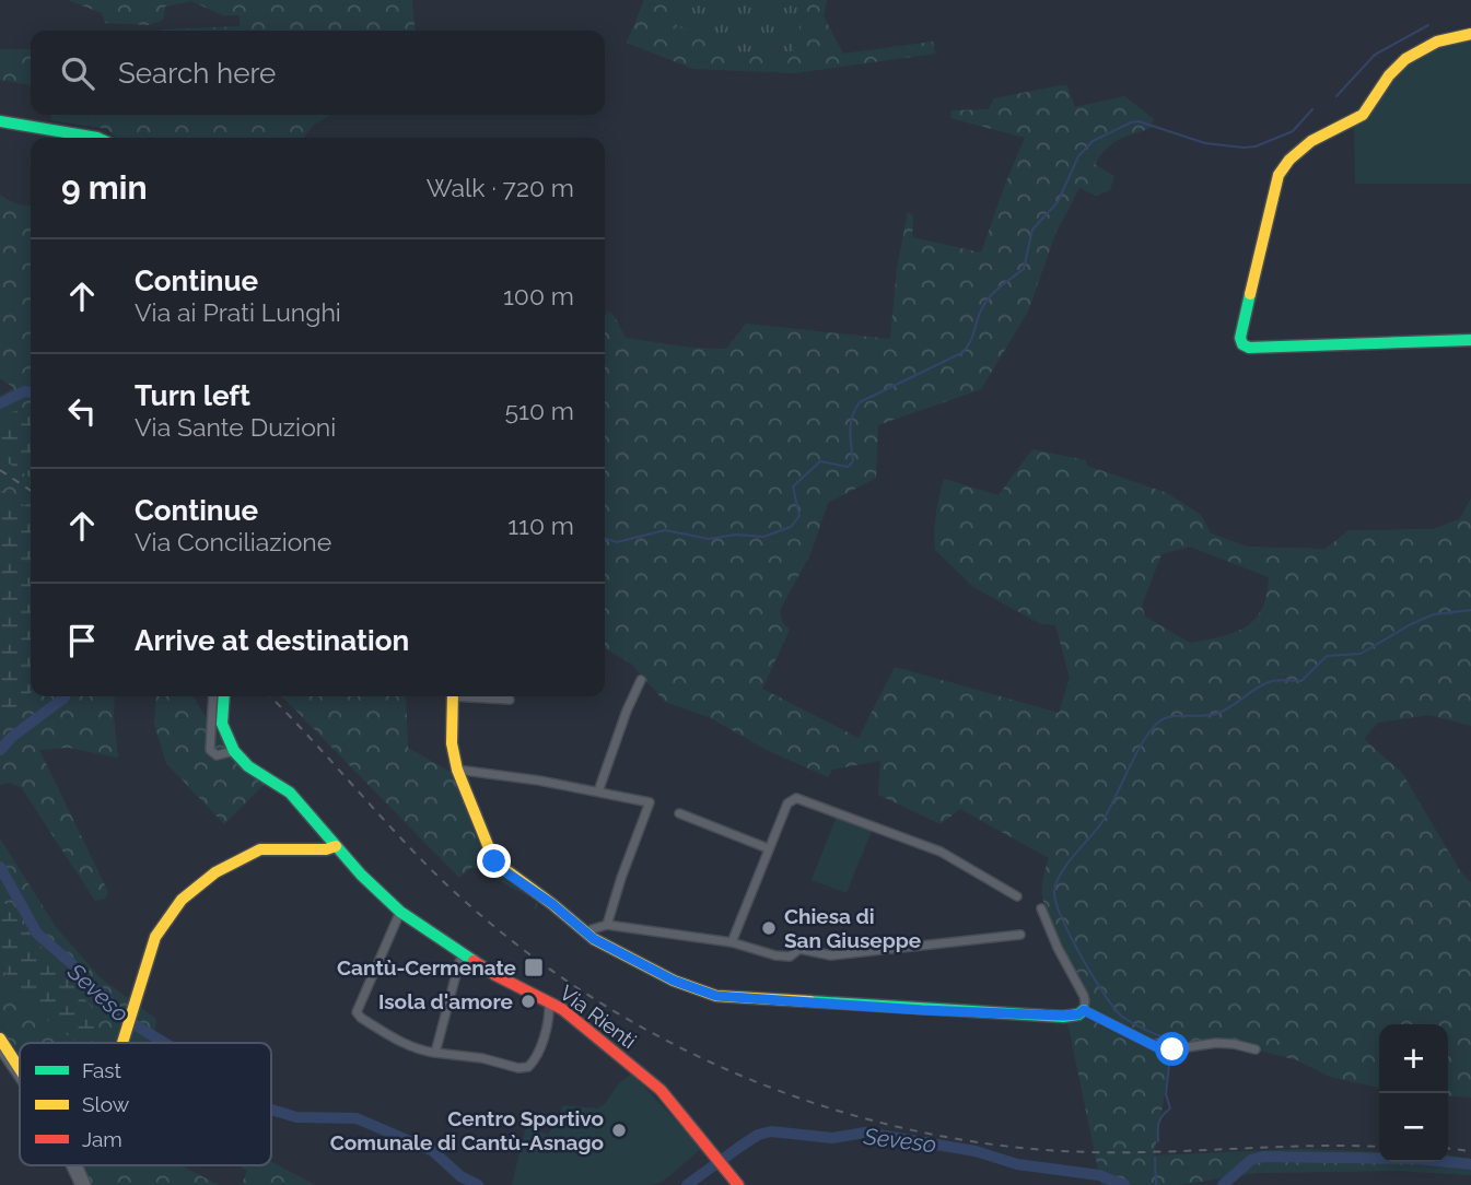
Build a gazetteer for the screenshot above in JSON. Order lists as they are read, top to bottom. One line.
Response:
{"streets":{"street":["Via Rienti"]},"water":["Seveso"],"places":{"other":["Chiesa di San Giuseppe","Isola d'amore","Centro Sportivo Comunale di Cantù-Asnago"],"transit":["Cantù-Cermenate"]},"legend":["Fast","Slow","Jam"],"page":{"search":"Search here","heading":["9 min","Walk · 720 m"],"list":[["Continue","Via ai Prati Lunghi","100 m"],["Turn left","Via Sante Duzioni","510 m"],["Continue","Via Conciliazione","110 m"],"Arrive at destination"],"map_buttons":["+","−"]}}
